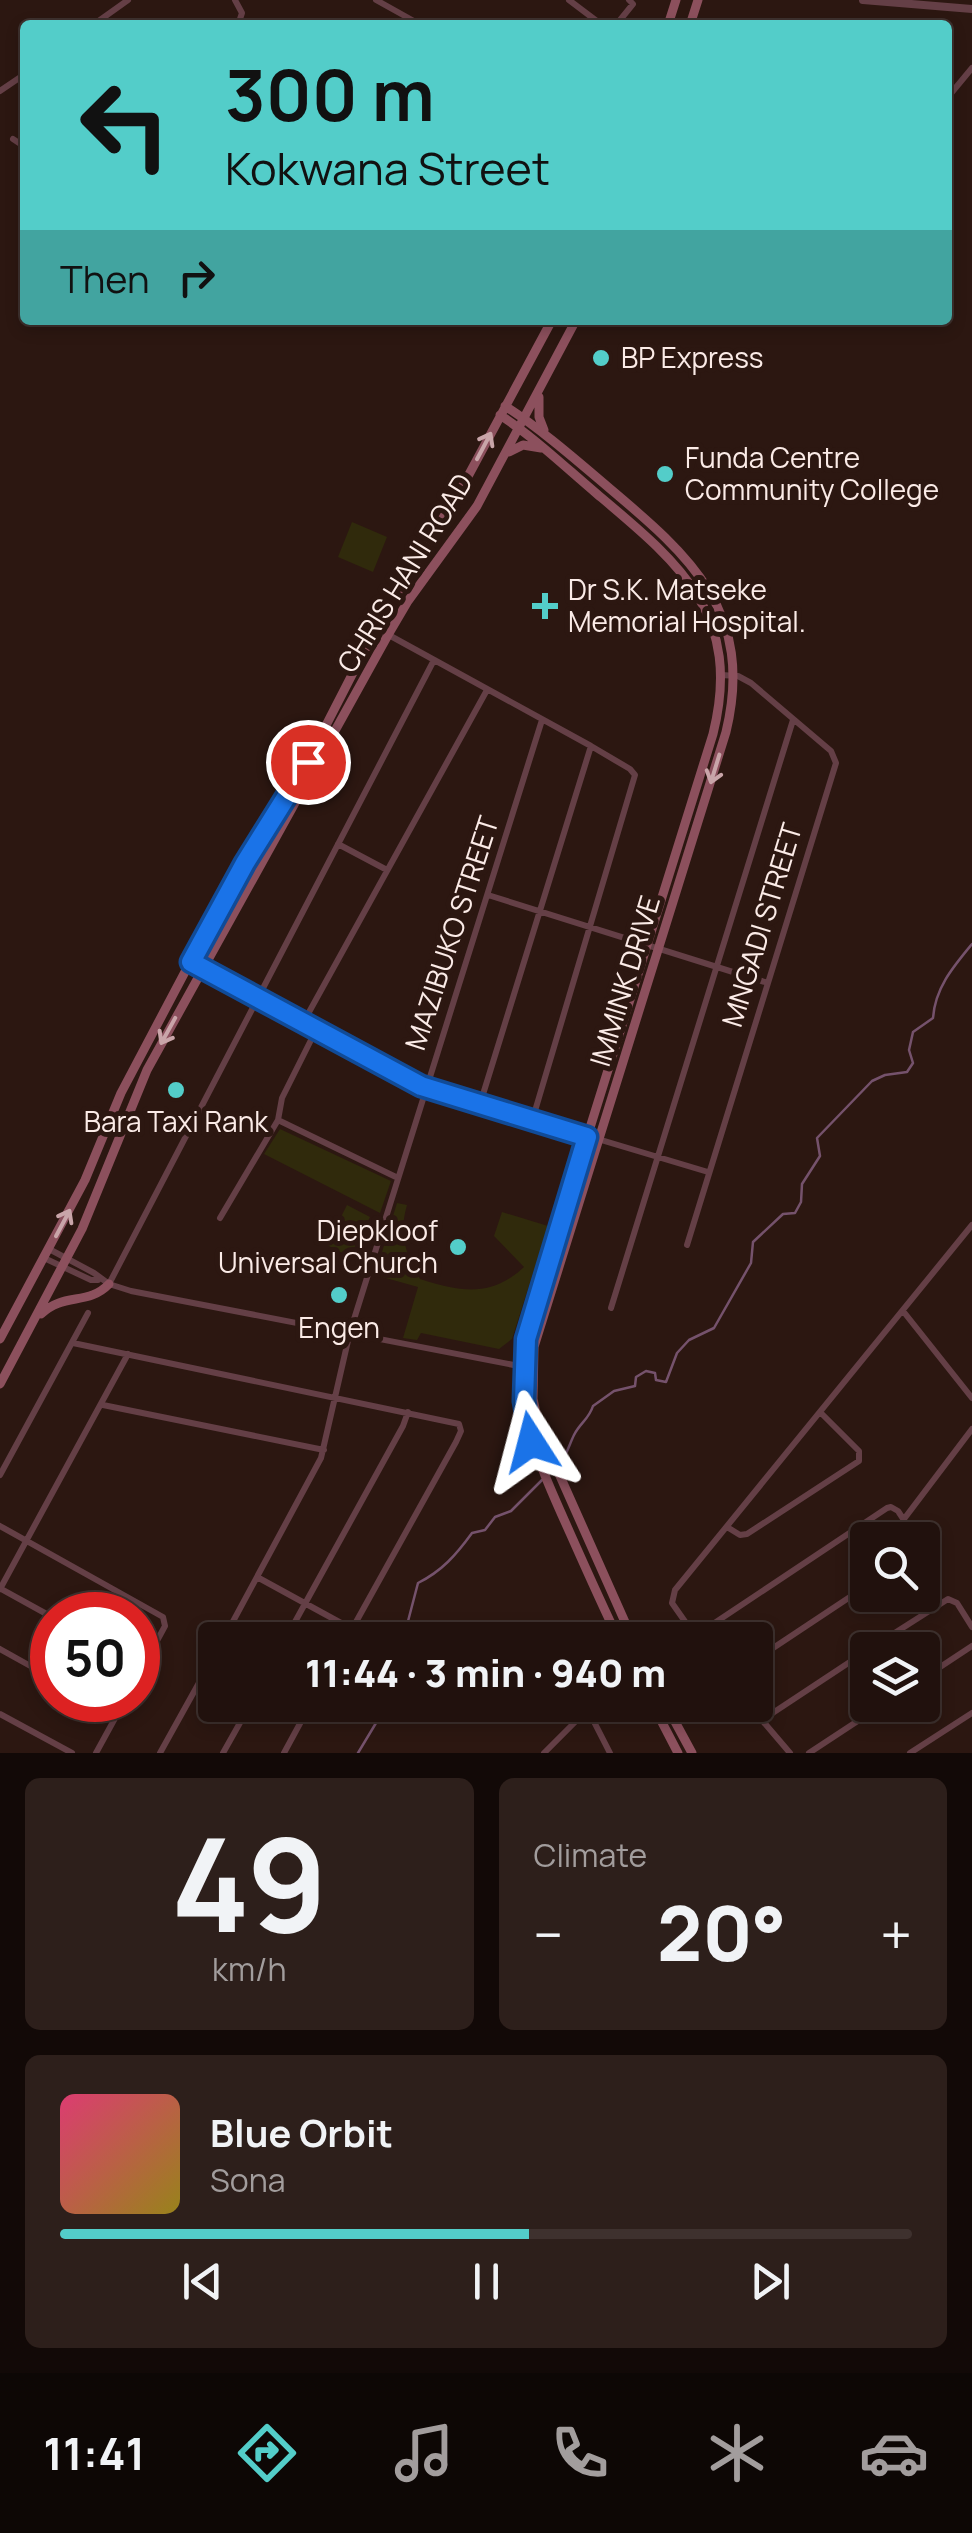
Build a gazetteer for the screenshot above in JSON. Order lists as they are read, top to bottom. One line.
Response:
{"streets":{"main road":["CHRIS HANI ROAD","IMMINK DRIVE"],"street":["MNGADI STREET","MAZIBUKO STREET"]},"crossings":[["CHRIS HANI ROAD","IMMINK DRIVE"],["MNGADI STREET","IMMINK DRIVE"]],"places":{"other":["BP Express","Funda Centre Community College","Bara Taxi Rank","Diepkloof Universal Church","Engen"],"health":["Dr S.K. Matseke Memorial Hospital."]},"page":{"turn":["300 m","Kokwana Street"],"then":"Then","limit":"50","trip":"11:44 · 3 min · 940 m","tile":[["49","km/h"],"Climate"],"heat":["−","20°","+"],"song":["Blue Orbit","Sona"],"tabs":"11:41"}}
